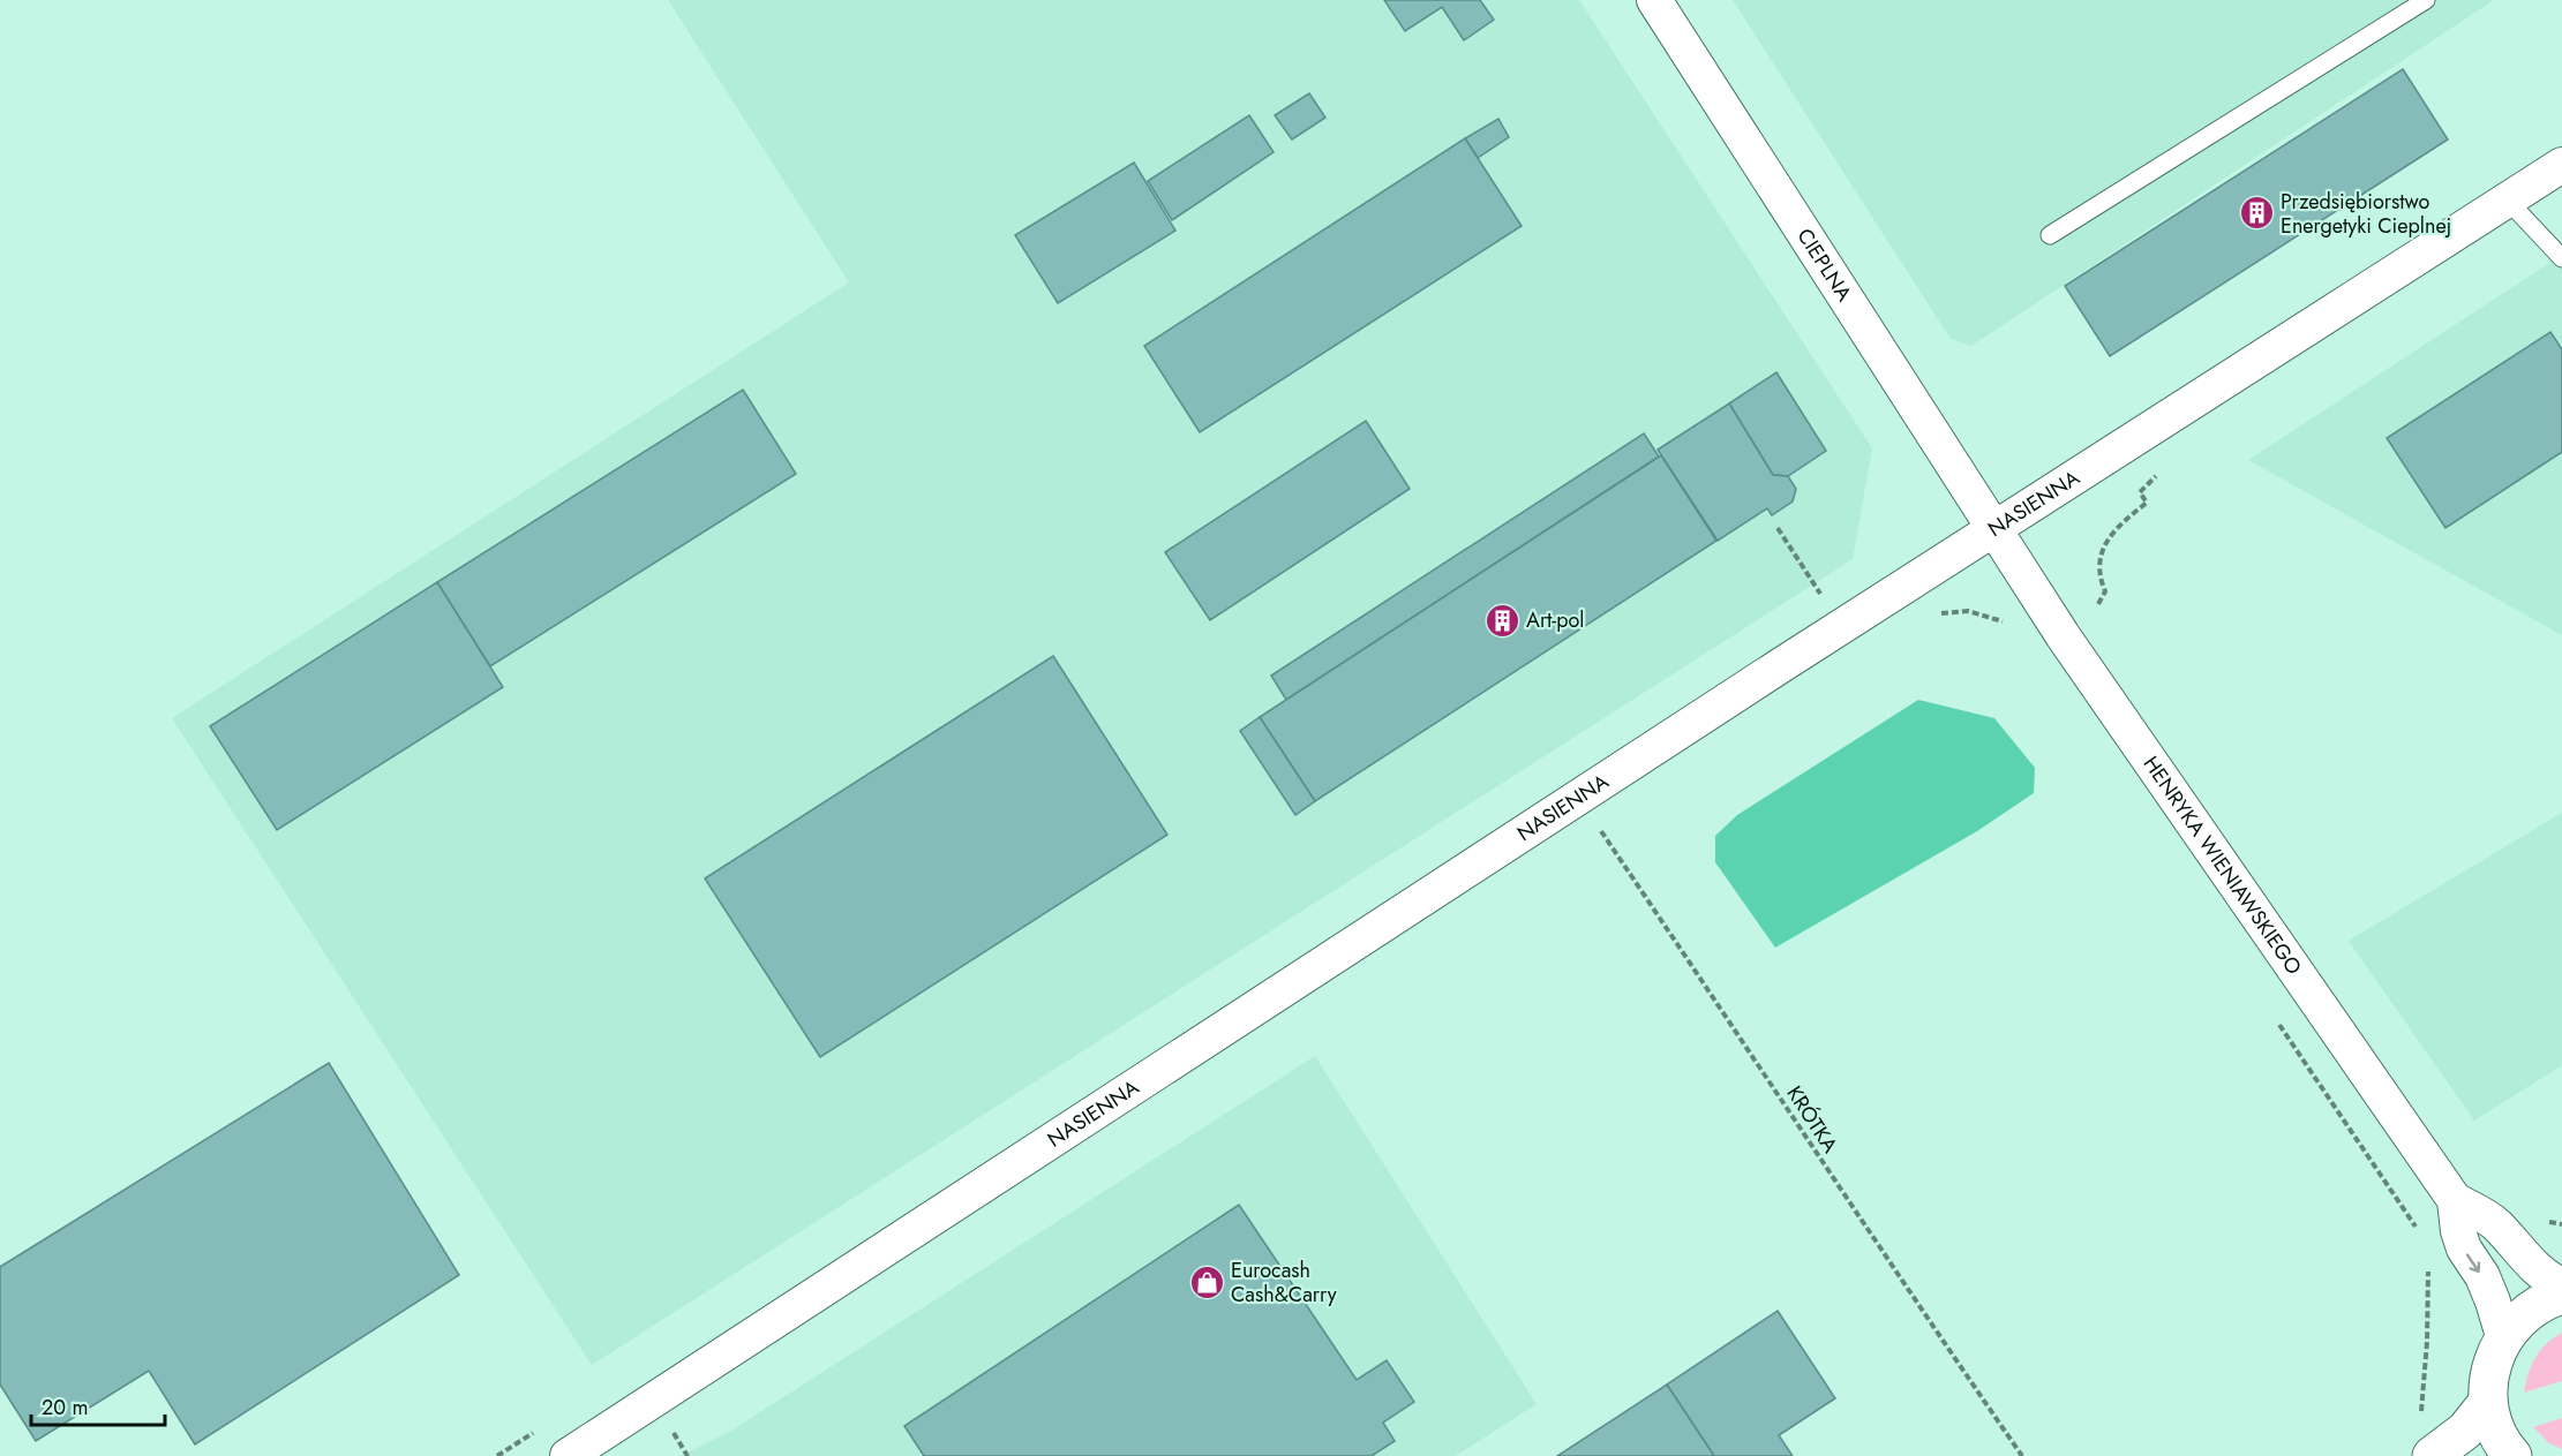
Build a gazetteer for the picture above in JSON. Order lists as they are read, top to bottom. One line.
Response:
{"streets":{"street":["CIEPLNA","NASIENNA","HENRYKA WIENIAWSKIEGO"],"path":["KRÓTKA"]},"crossings":[["CIEPLNA","NASIENNA"],["CIEPLNA","HENRYKA WIENIAWSKIEGO"],["NASIENNA","HENRYKA WIENIAWSKIEGO"],["NASIENNA","KRÓTKA"]],"places":{"building":["Przedsiębiorstwo Energetyki Cieplnej","Art-pol"],"shop":["Eurocash Cash&Carry"]},"scale_bar":"20 m"}
